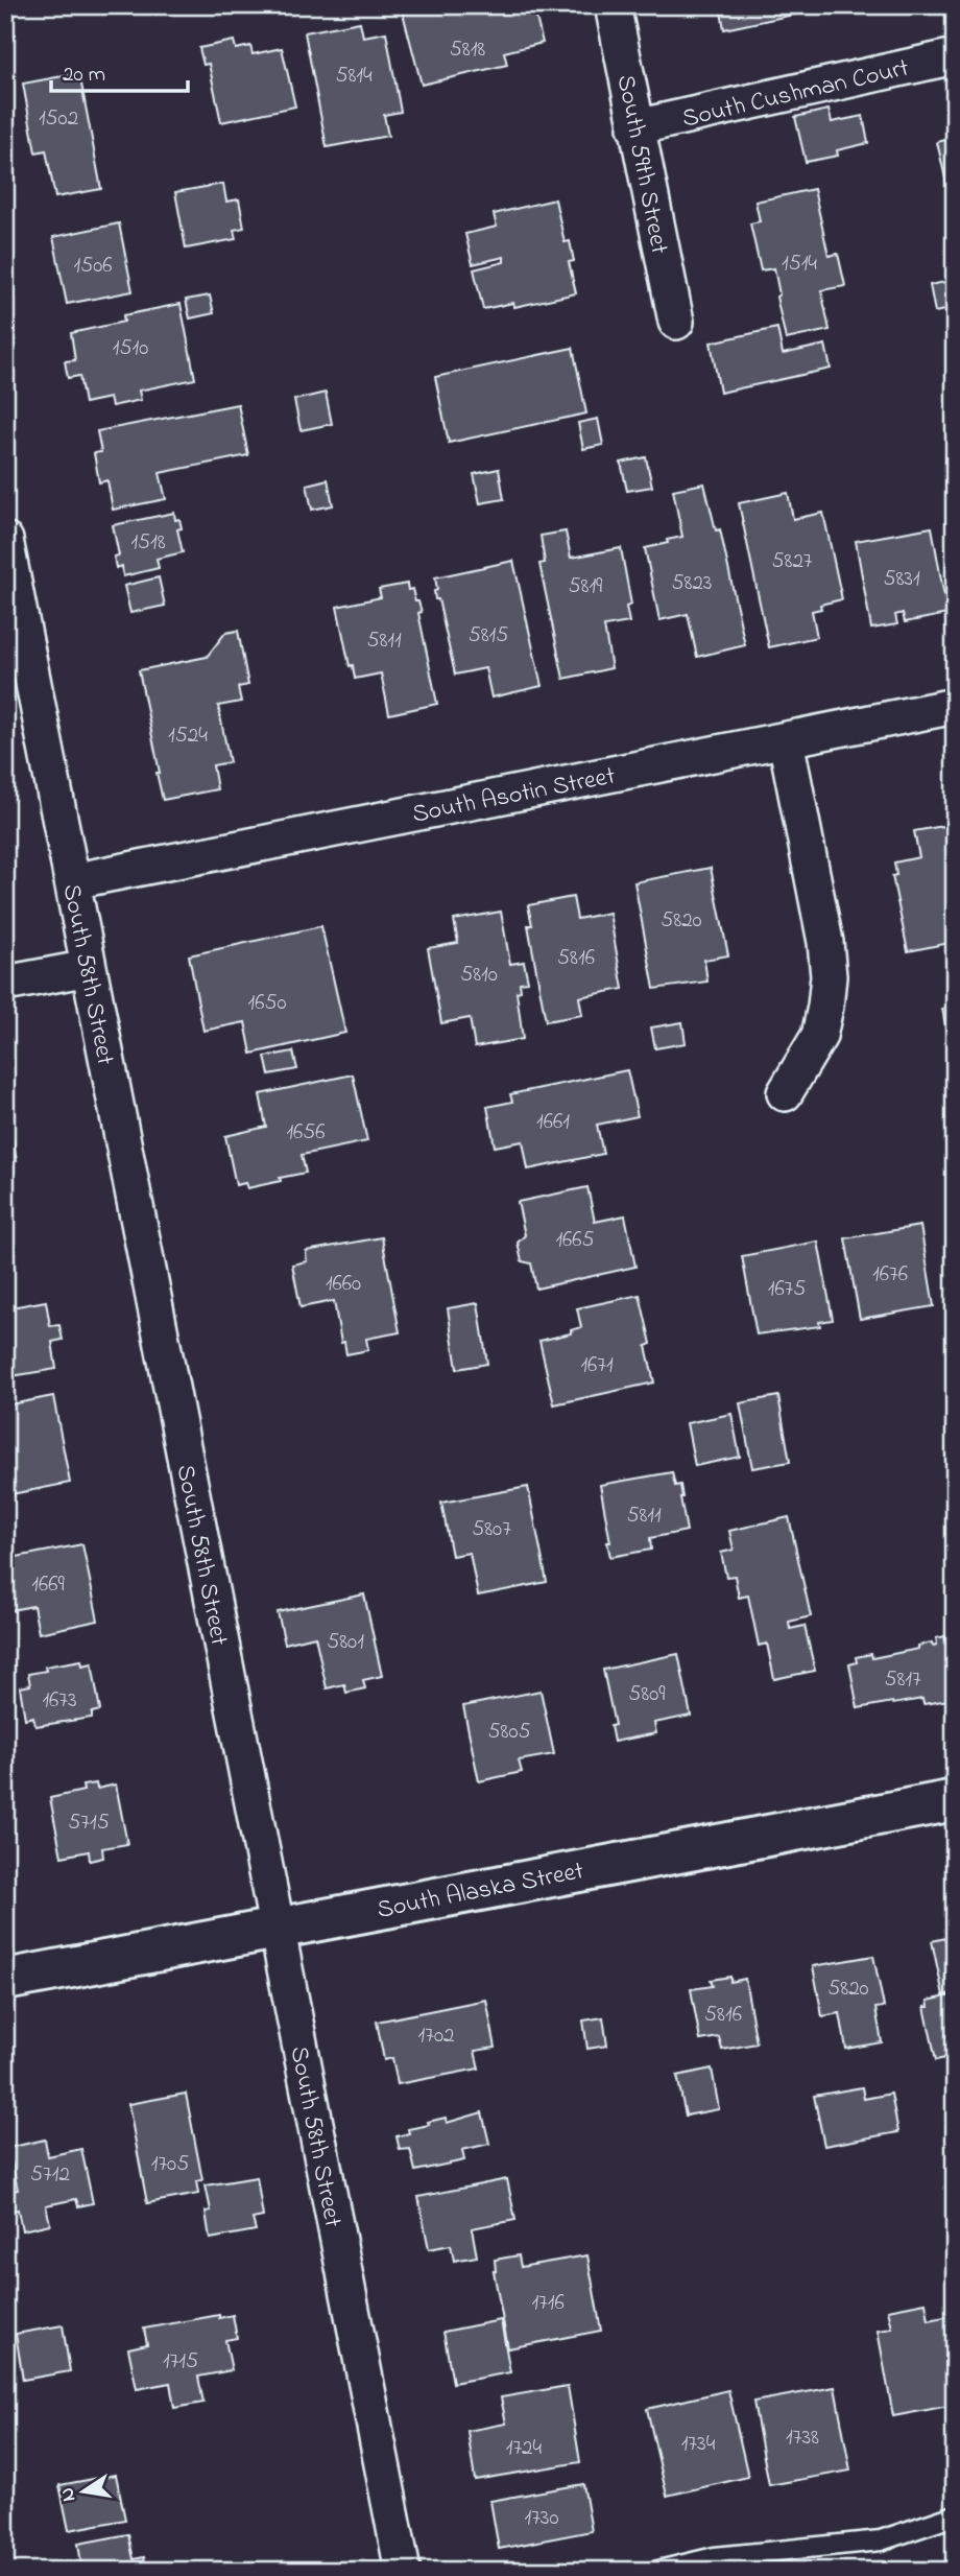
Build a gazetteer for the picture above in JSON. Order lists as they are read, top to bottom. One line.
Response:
{"streets":{"street":["South Cushman Court","South 59th Street","South Asotin Street","South 58th Street","South Alaska Street"]},"crossings":[["South Cushman Court","South 59th Street"],["South Asotin Street","South 58th Street"],["South 58th Street","South Alaska Street"]],"house_numbers":["5818","5814","1502","1514","1506","1510","1518","5827","5831","5823","5819","5815","5811","1524","5820","5816","5810","1650","1661","1656","1665","1676","1660","1675","1671","5811","5807","1669","5801","5817","5809","1673","5805","5715","5820","5816","1702","1705","5712","1716","1715","1738","1734","1724","1730"],"scale_bar":"20 m","north":"left"}
